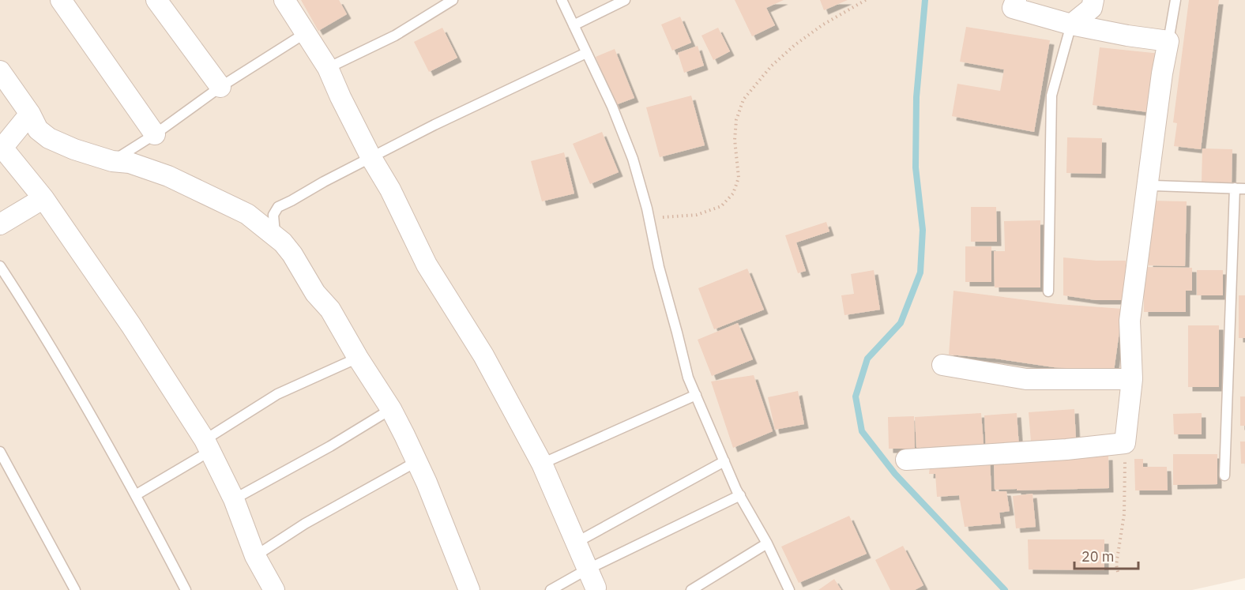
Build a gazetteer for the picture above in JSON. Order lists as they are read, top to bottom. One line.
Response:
{"scale_bar":"20 m"}
